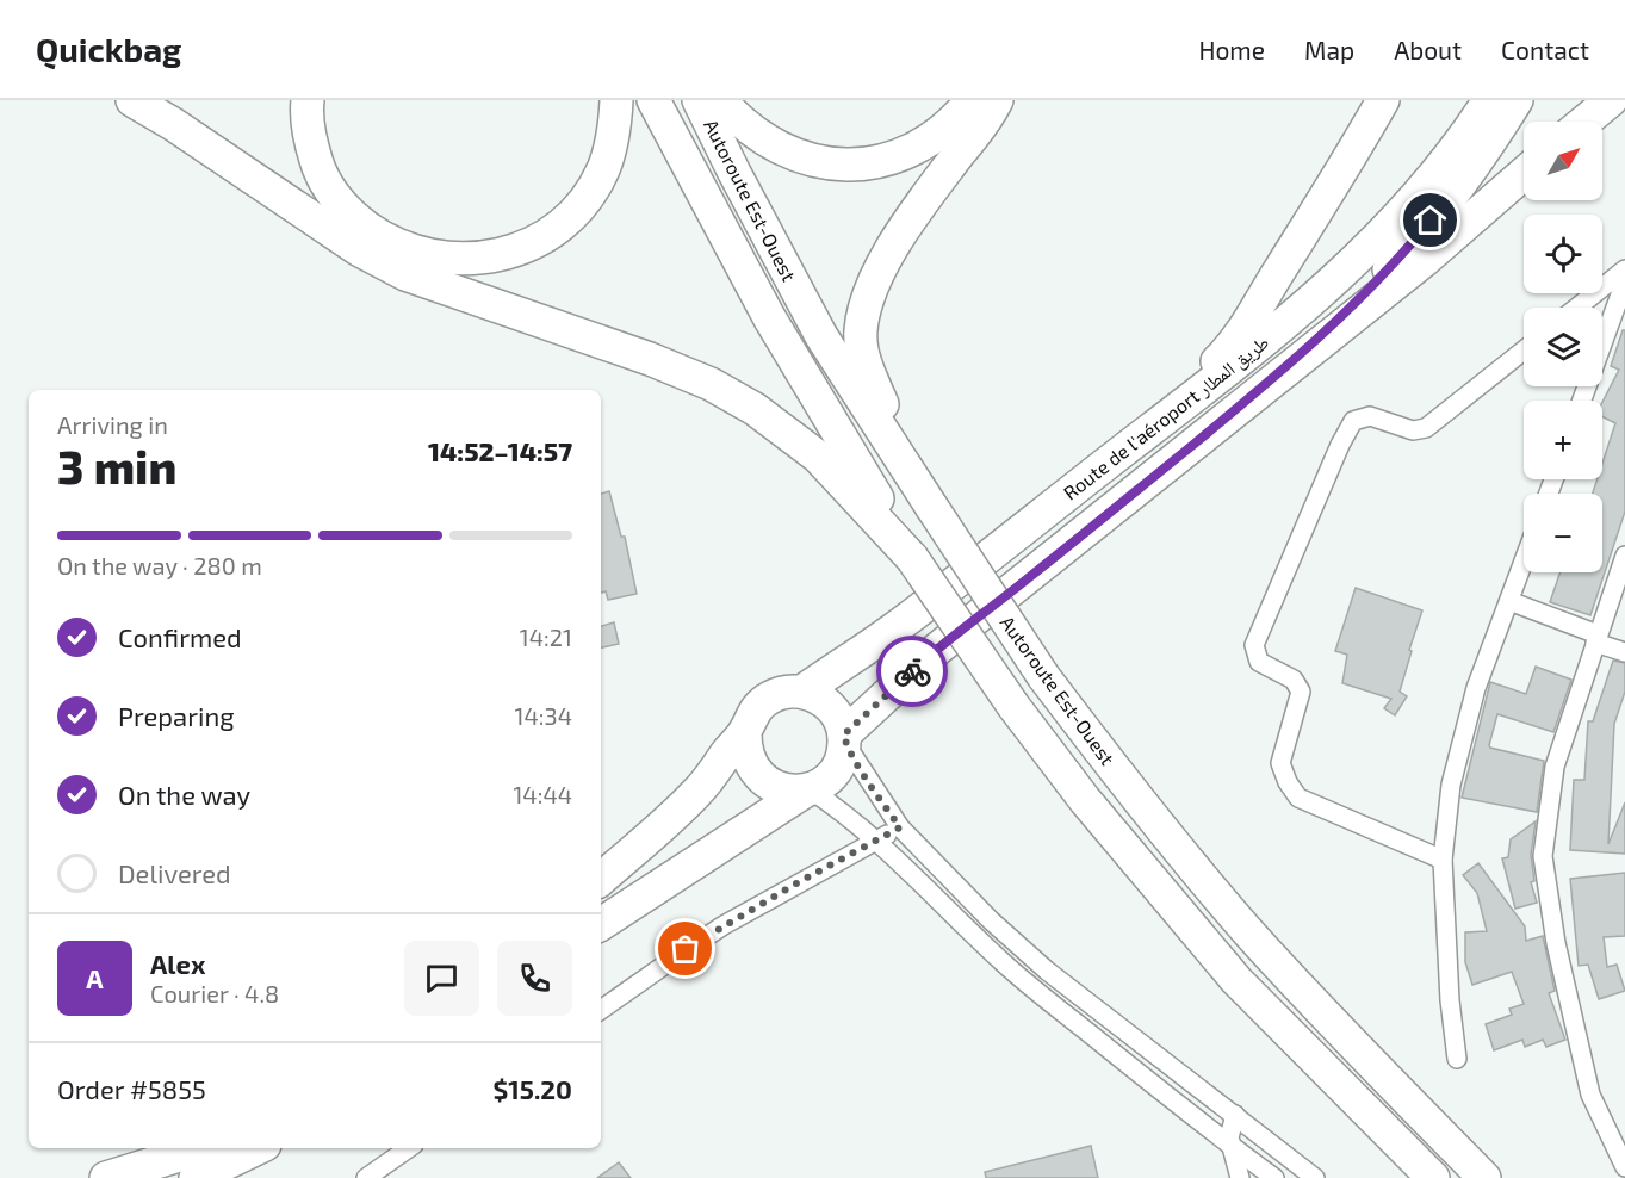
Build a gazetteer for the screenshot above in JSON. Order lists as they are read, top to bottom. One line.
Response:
{"streets":{"highway":["Autoroute Est-Ouest","Route de l'aéroport طريق المطار"]},"north":"top right","page":{"header":"Quickbag","nav":["Home","Map","About","Contact"],"map_buttons":["+","−"],"heading":["3 min","Arriving in","14:52–14:57"],"panel":["Alex","Courier · 4.8","Order #5855","$15.20"],"bar":"On the way · 280 m","list":[["Confirmed","14:21"],["Preparing","14:34"],["On the way","14:44"],"Delivered"],"round":"A"}}
